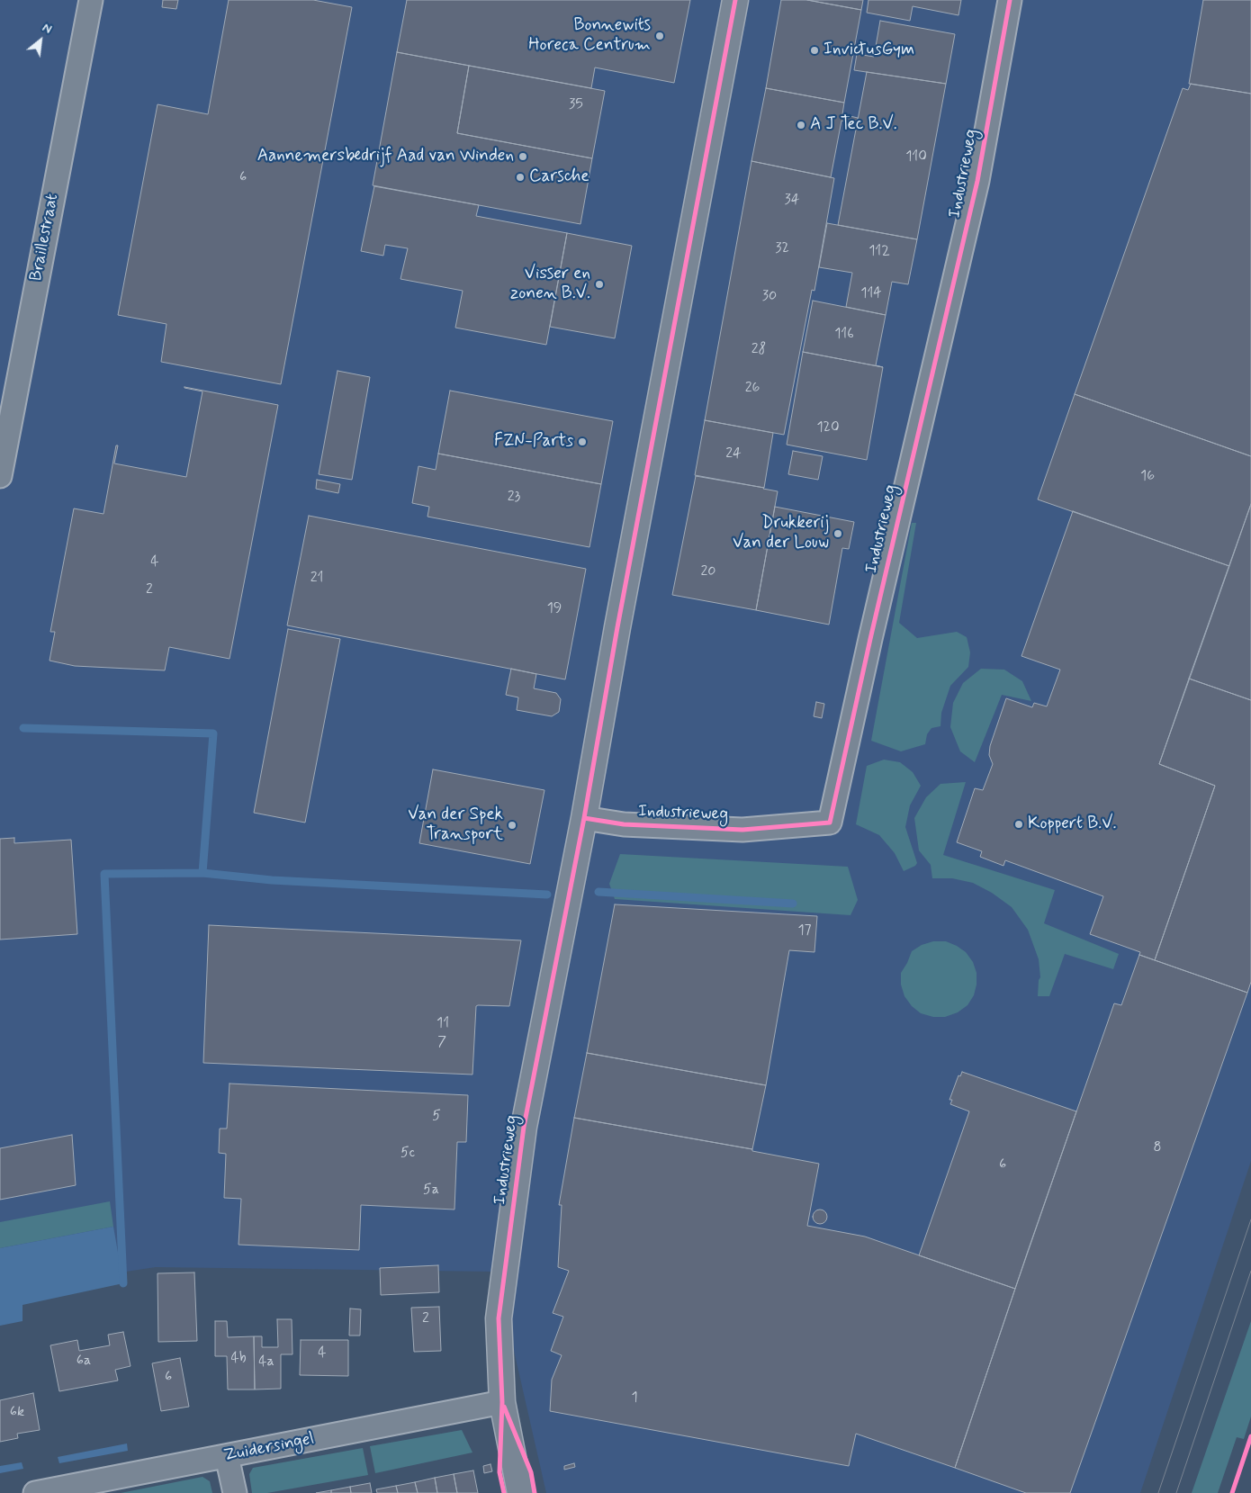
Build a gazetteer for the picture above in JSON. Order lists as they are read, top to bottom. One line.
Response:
{"streets":{"street":["Industrieweg","Braillestraat","Zuidersingel"]},"crossings":[["Industrieweg","Zuidersingel"]],"places":["Bonnewits Horeca Centrum","InvictusGym","A J Tec B.V.","Aannemersbedrijf Aad van Winden","Carsche","Visser en zonen B.V.","FZN-Parts","Drukkerij Van der Louw","Koppert B.V.","Van der Spek Transport"],"house_numbers":["35","110","6","34","32","112","114","30","116","28","26","120","24","16","23","4","20","21","2","19","17","11","7","5","8","5c","6","5a","2","4","4b","6a","4a","6","1","6k"],"north":"top right"}
